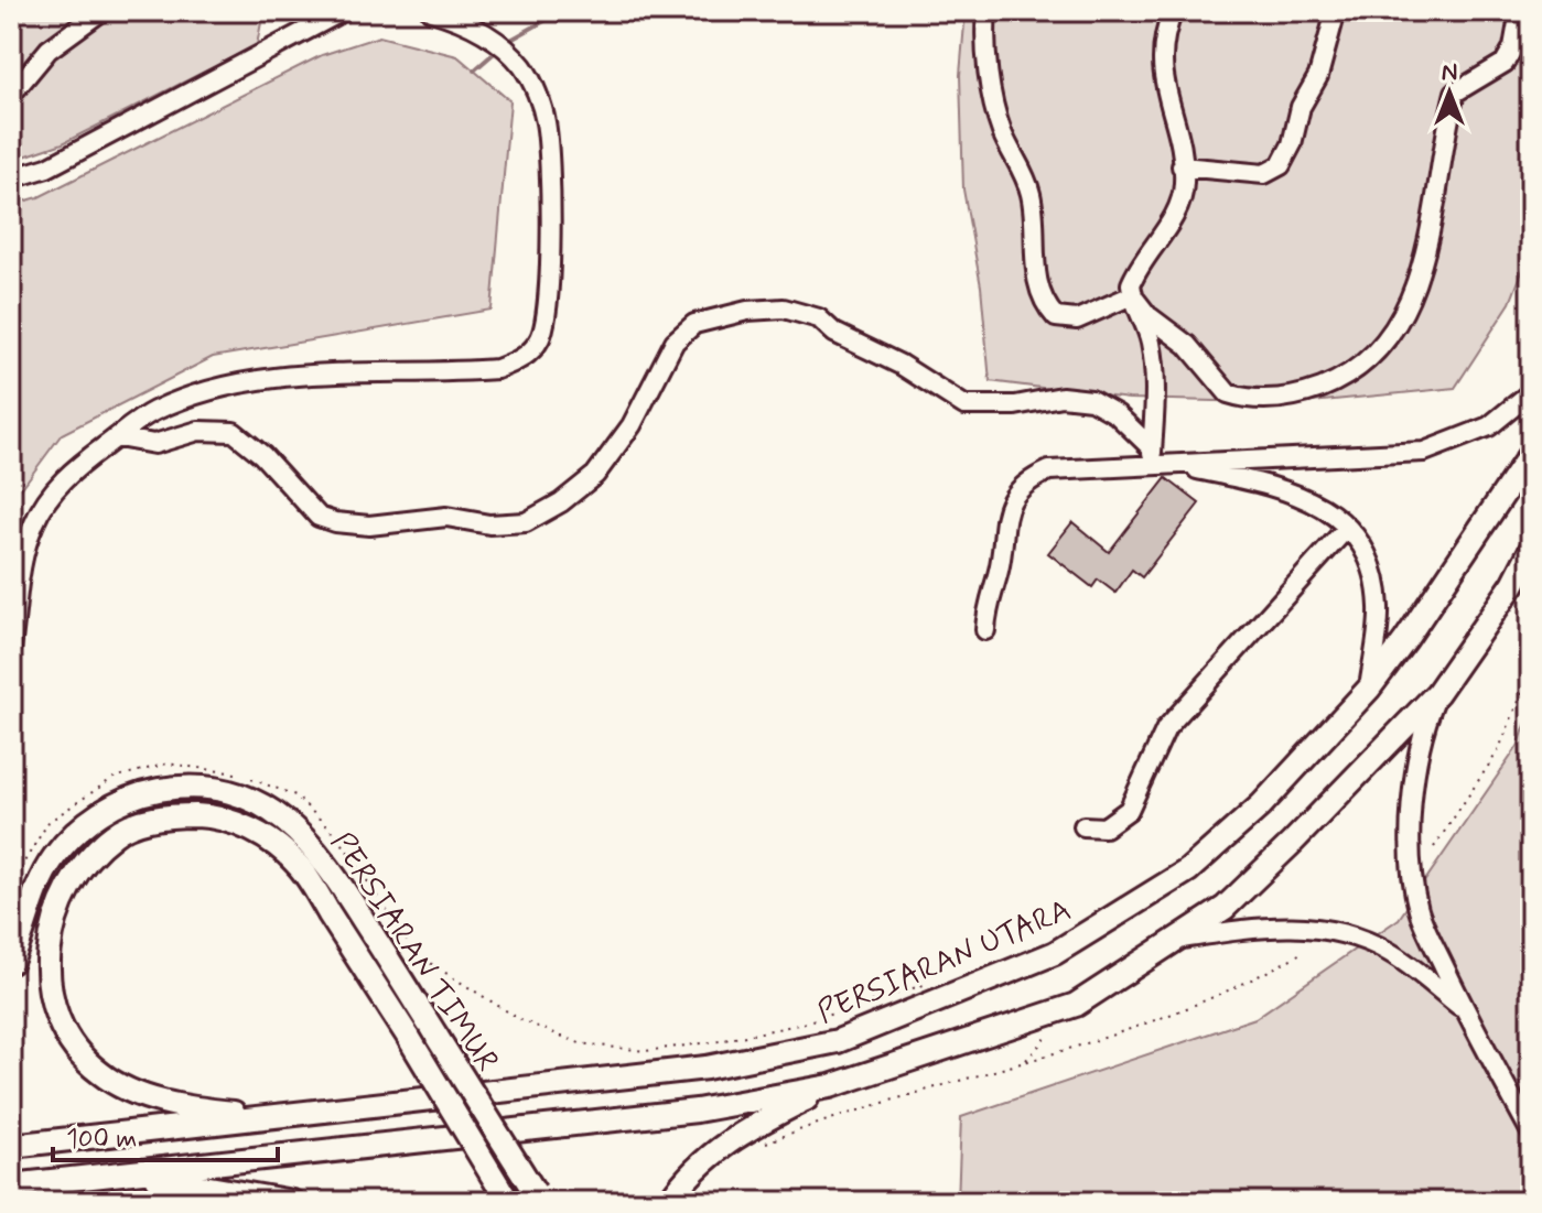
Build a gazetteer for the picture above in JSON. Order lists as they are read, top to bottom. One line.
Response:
{"streets":{"main road":["PERSIARAN TIMUR","PERSIARAN UTARA"]},"crossings":[["PERSIARAN TIMUR","PERSIARAN UTARA"]],"scale_bar":"100 m","north":"top"}
